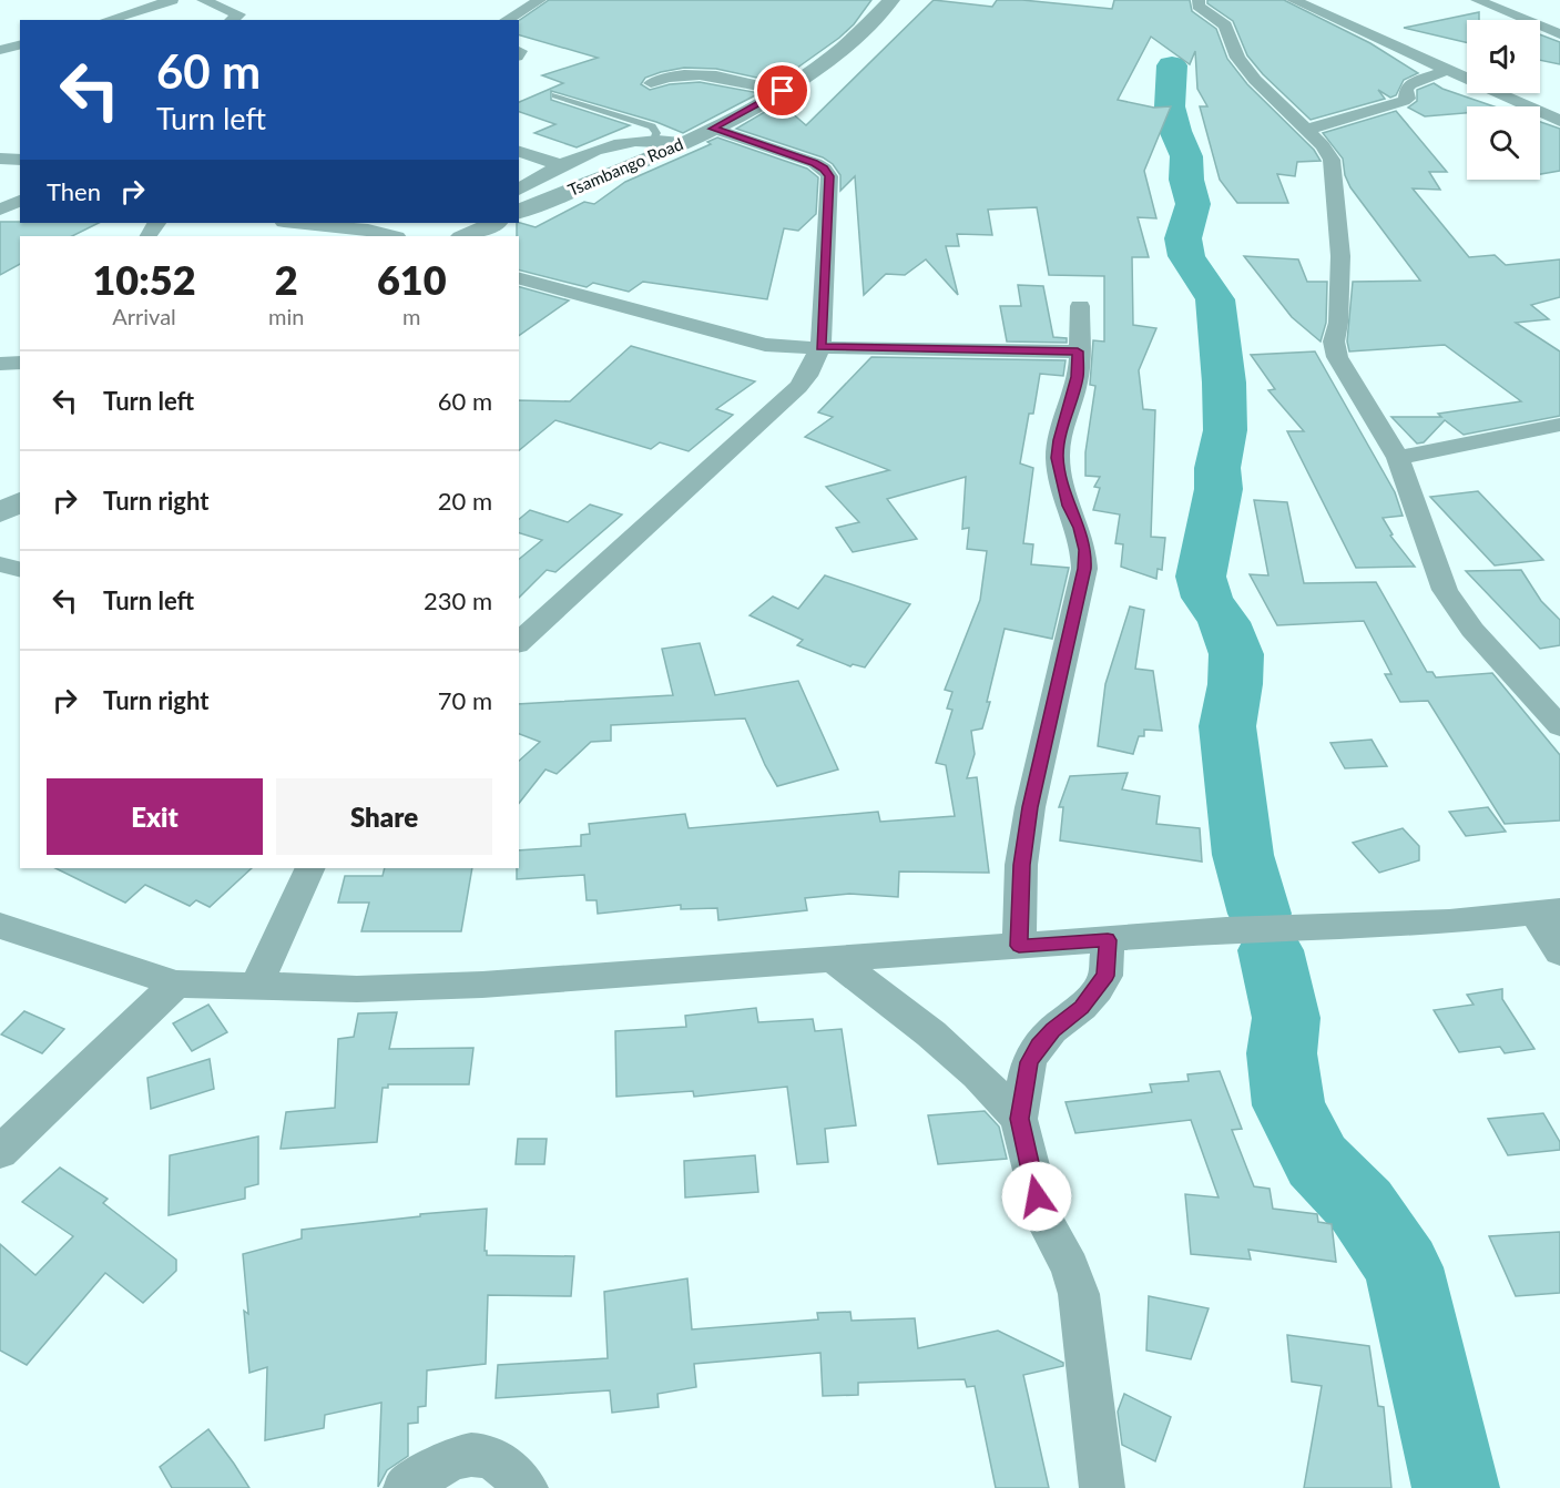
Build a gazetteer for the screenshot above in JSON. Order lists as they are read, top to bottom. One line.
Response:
{"streets":{"street":["Tsambango Road"]},"page":{"turn":["60 m","Turn left"],"then":"Then","eta":["10:52","Arrival","2","min","610","m"],"list":[{"name":"Turn left","value":"60 m"},{"name":"Turn right","value":"20 m"},{"name":"Turn left","value":"230 m"},{"name":"Turn right","value":"70 m"}],"buttons":["Exit","Share"]}}
